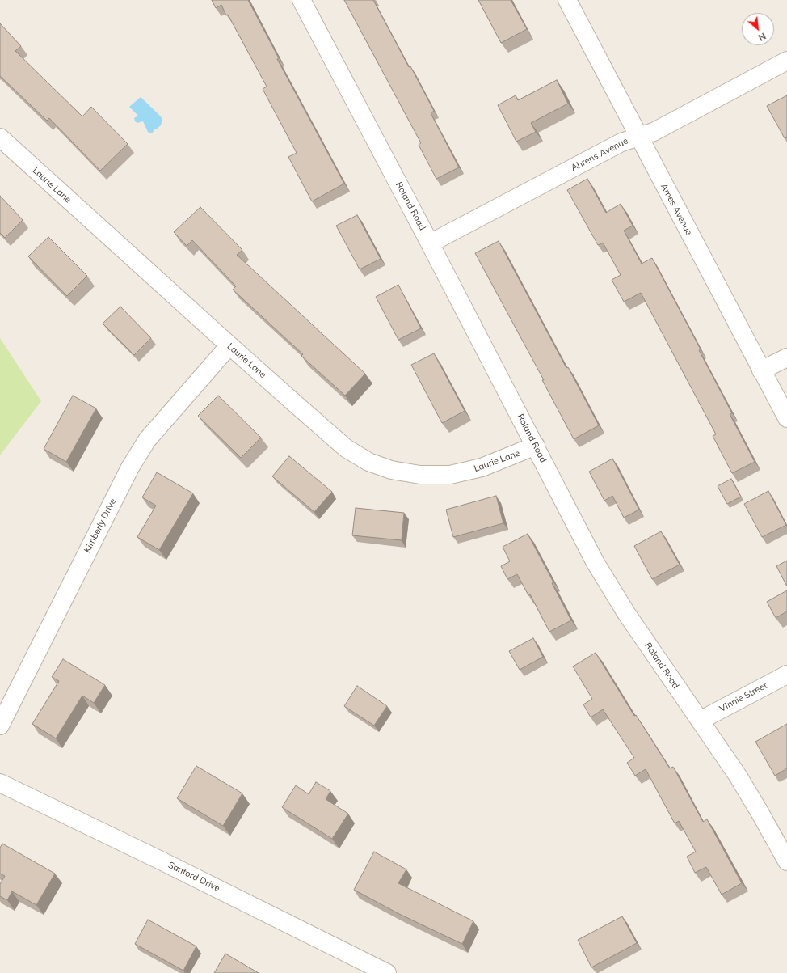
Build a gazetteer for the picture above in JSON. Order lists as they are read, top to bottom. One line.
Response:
{"streets":{"street":["Ahrens Avenue","Laurie Lane","Roland Road","Ames Avenue","Kimberly Drive","Vinnie Street","Sanford Drive"]},"crossings":[["Ahrens Avenue","Roland Road"],["Ahrens Avenue","Ames Avenue"],["Laurie Lane","Roland Road"],["Laurie Lane","Kimberly Drive"],["Roland Road","Vinnie Street"]],"north":"bottom right"}
